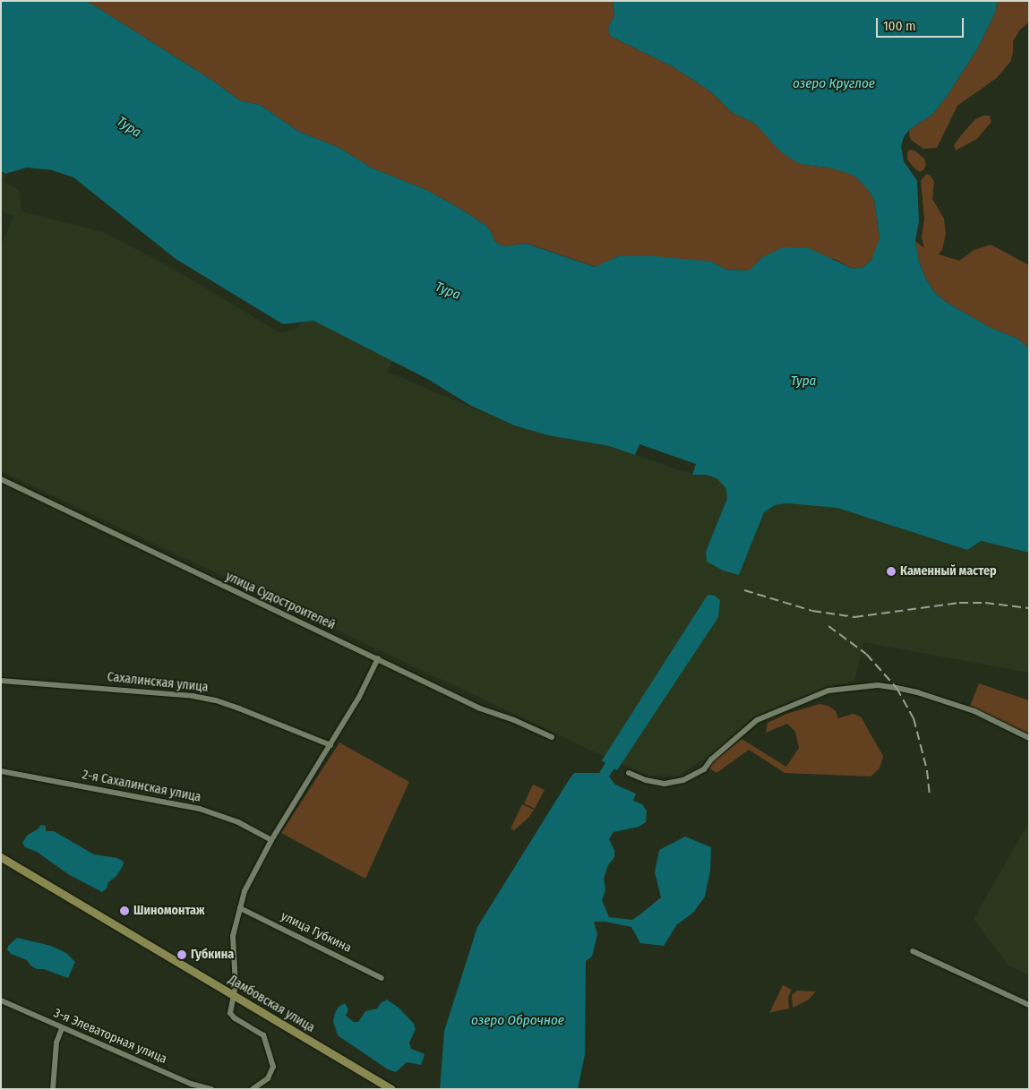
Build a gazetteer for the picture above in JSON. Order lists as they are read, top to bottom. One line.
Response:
{"streets":{"main road":["Дамбовская улица"],"street":["улица Судостроителей","Сахалинская улица","2-я Сахалинская улица","улица Губкина","3-я Элеваторная улица"]},"water":["озеро Круглое","Тура","озеро Оброчное"],"places":["Каменный мастер","Шиномонтаж","Губкина"],"scale_bar":"100 m"}
